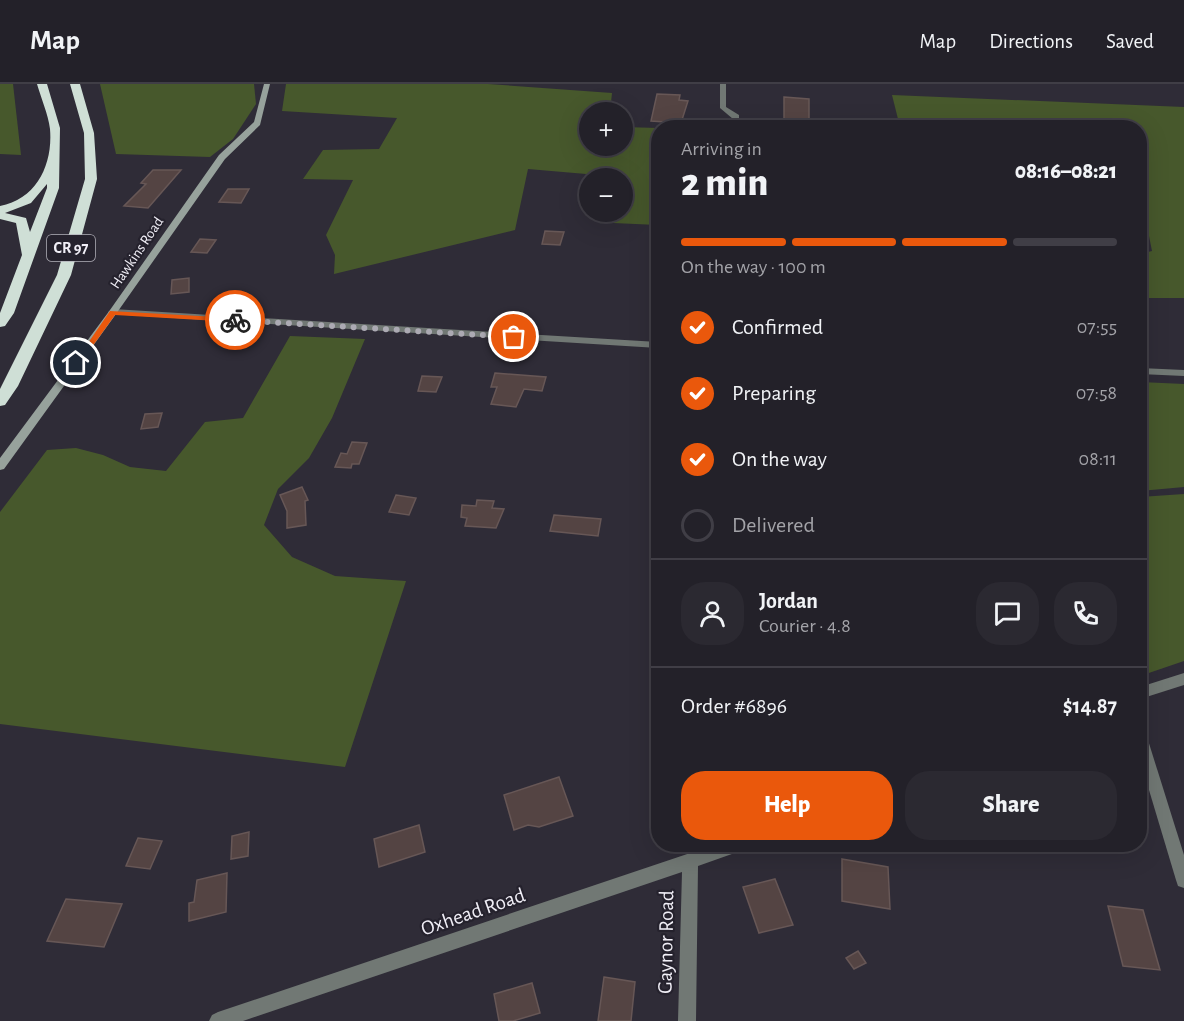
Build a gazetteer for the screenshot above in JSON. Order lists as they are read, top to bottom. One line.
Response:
{"streets":{"highway":["CR 97"],"street":["Hawkins Road","Oxhead Road","Gaynor Road"]},"crossings":[["Oxhead Road","Gaynor Road"]],"page":{"header":"Map","nav":["Map","Directions","Saved"],"map_buttons":["+","−"],"heading":["2 min","Arriving in","08:16–08:21"],"panel":["Jordan","Courier · 4.8","Order #6896","$14.87"],"bar":"On the way · 100 m","list":[["Confirmed","07:55"],["Preparing","07:58"],["On the way","08:11"],"Delivered"],"buttons":["Help","Share"]}}
